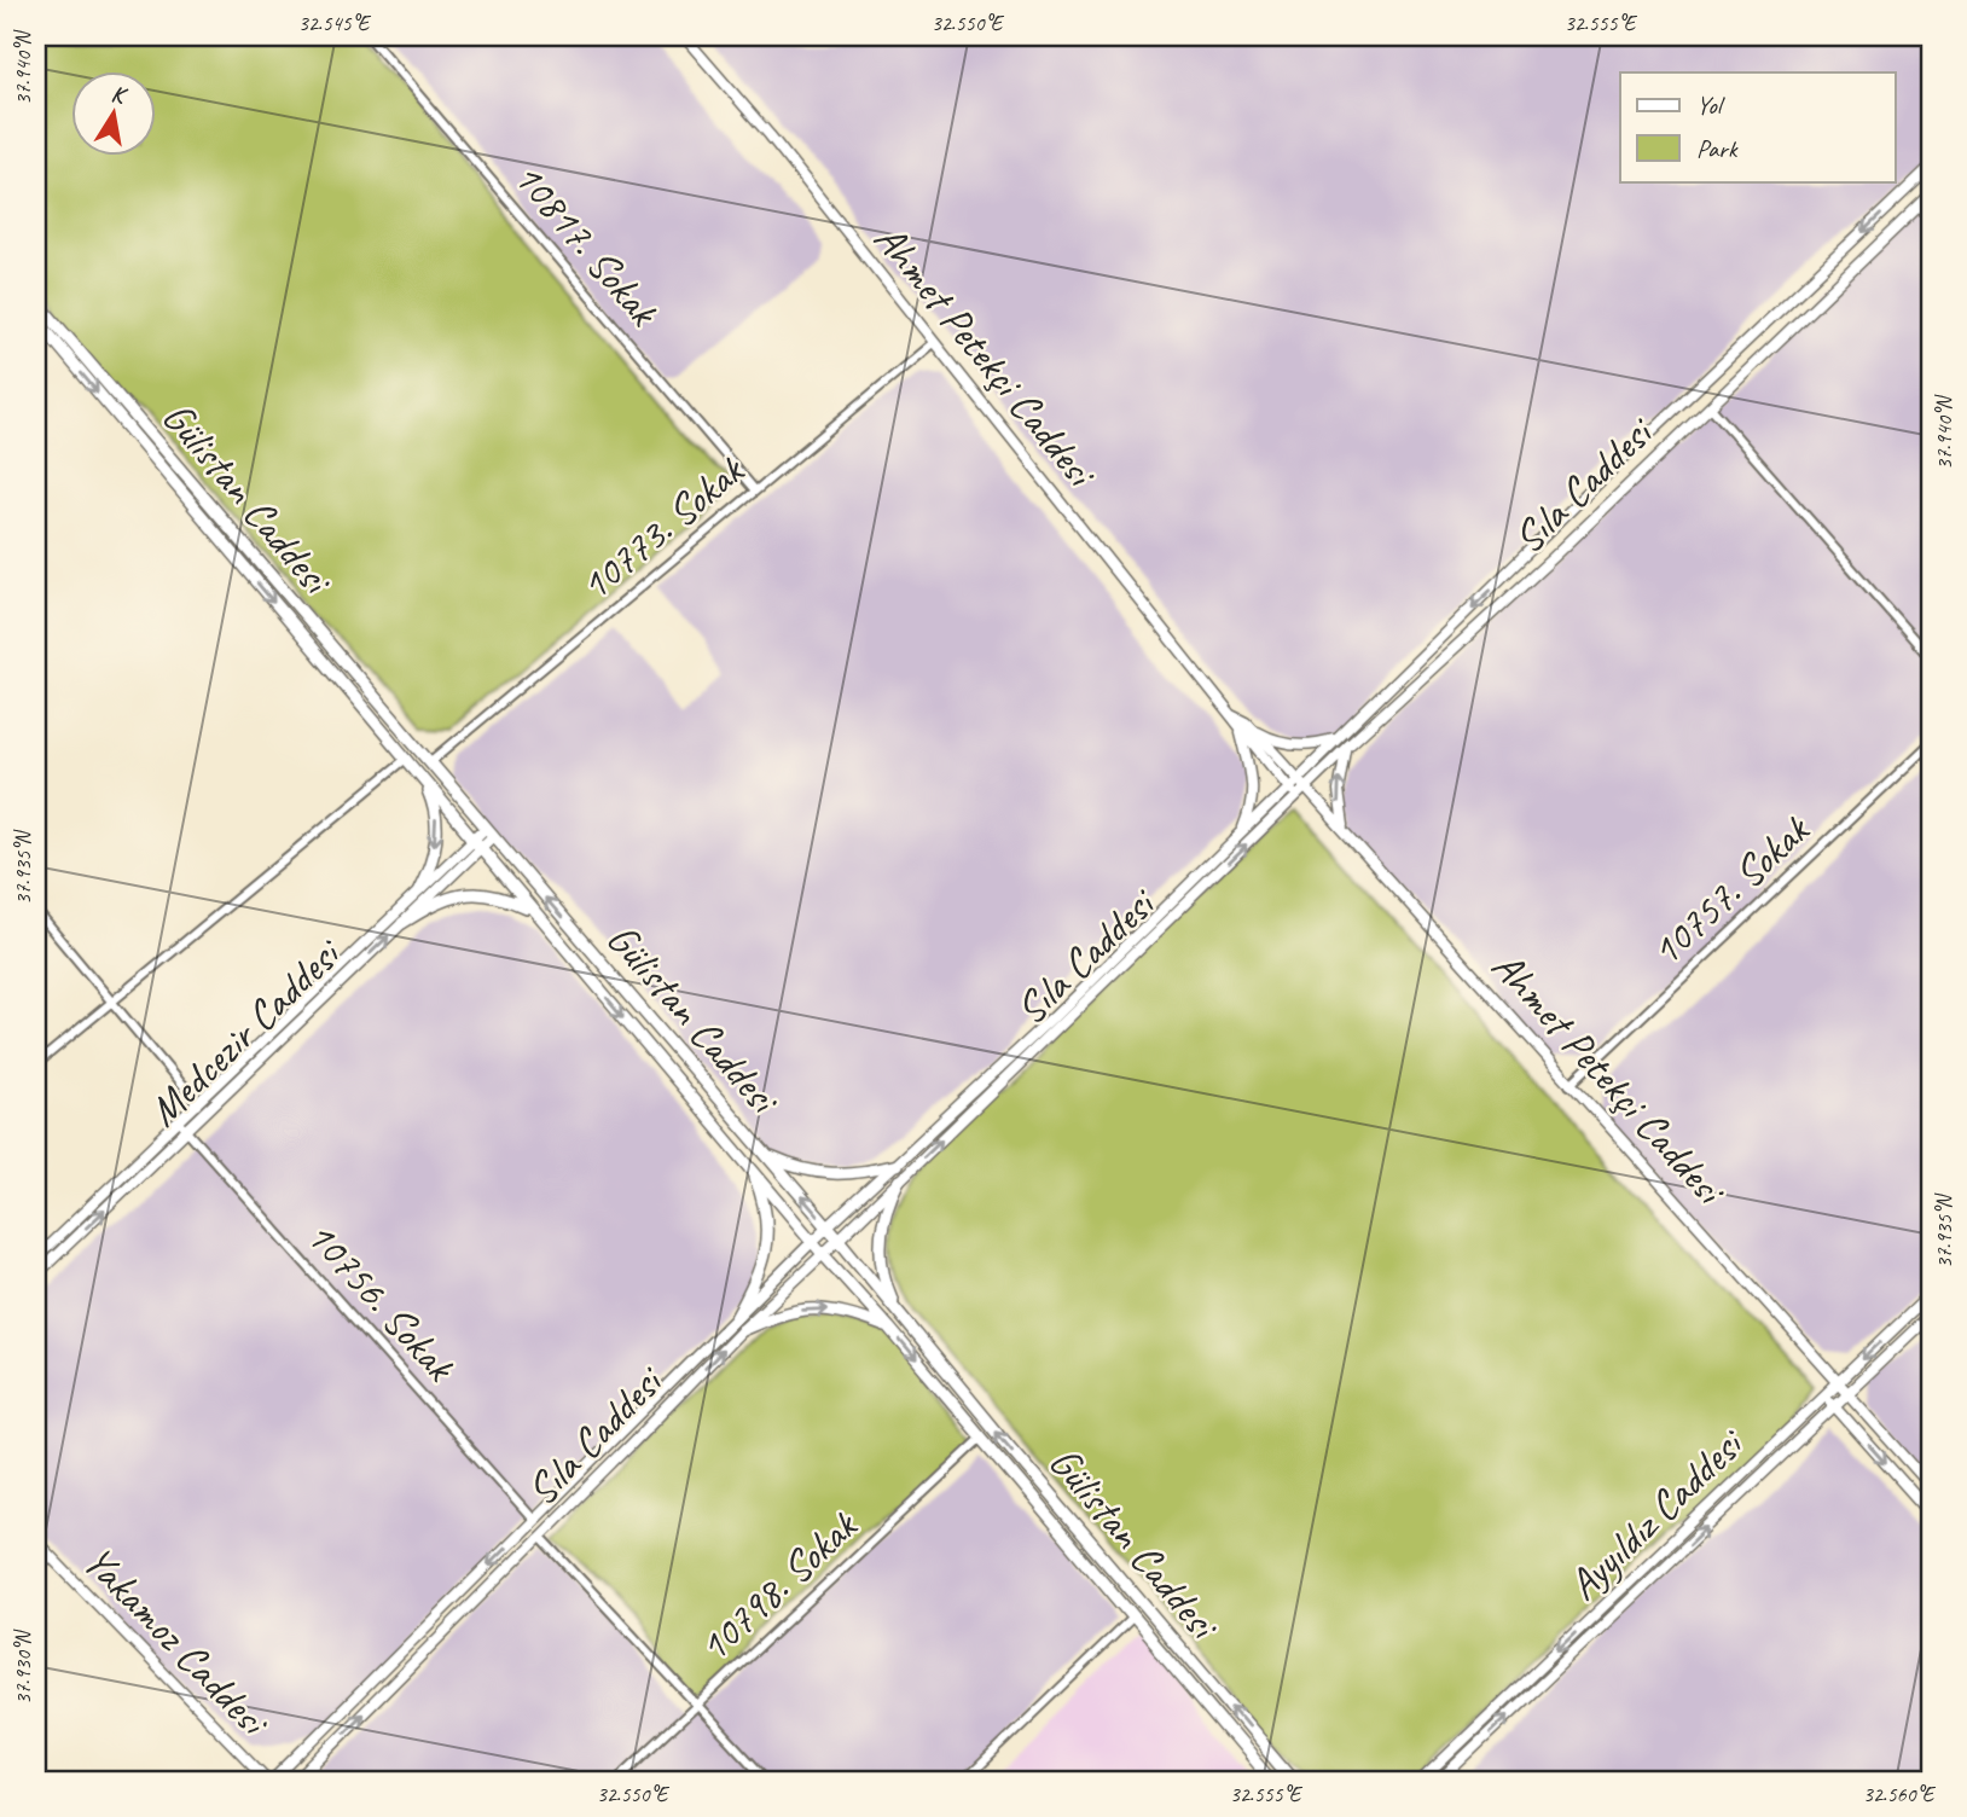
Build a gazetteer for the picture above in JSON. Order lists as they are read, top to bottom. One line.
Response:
{"streets":{"main road":["Gülistan Caddesi"],"street":["10817. Sokak","Ahmet Petekçi Caddesi","Sıla Caddesi","10773. Sokak","10757. Sokak","Medcezir Caddesi","10756. Sokak","Ayyıldız Caddesi","10798. Sokak","Yakamoz Caddesi"]},"crossings":[["10817. Sokak","10773. Sokak"],["Ahmet Petekçi Caddesi","Sıla Caddesi"],["Ahmet Petekçi Caddesi","10773. Sokak"],["Ahmet Petekçi Caddesi","10757. Sokak"],["Ahmet Petekçi Caddesi","Ayyıldız Caddesi"],["Sıla Caddesi","Gülistan Caddesi"],["Sıla Caddesi","10756. Sokak"],["Sıla Caddesi","Yakamoz Caddesi"],["Gülistan Caddesi","10773. Sokak"],["Gülistan Caddesi","Medcezir Caddesi"],["Gülistan Caddesi","10798. Sokak"],["Medcezir Caddesi","10756. Sokak"]],"legend":["Yol","Park"],"north":"top","coordinates":["32.545°E","32.550°E","32.555°E","37.940°N","37.935°N","37.930°N","32.560°E"]}
